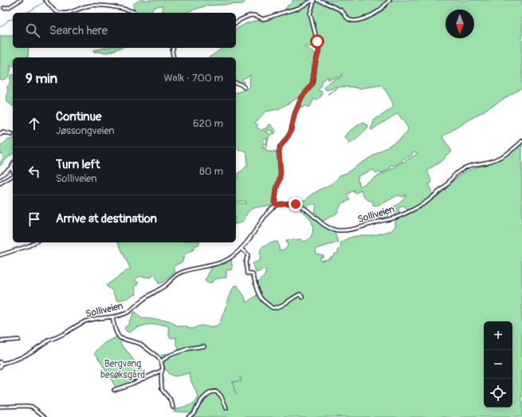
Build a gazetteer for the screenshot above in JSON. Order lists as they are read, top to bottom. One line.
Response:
{"streets":{"street":["Solliveien"]},"parks":["Bergvang besøksgård"],"north":"bottom","page":{"search":"Search here","heading":["9 min","Walk · 700 m"],"list":[["Continue","Jøssongveien","620 m"],["Turn left","Solliveien","80 m"],"Arrive at destination"],"map_buttons":["+","−"]}}
